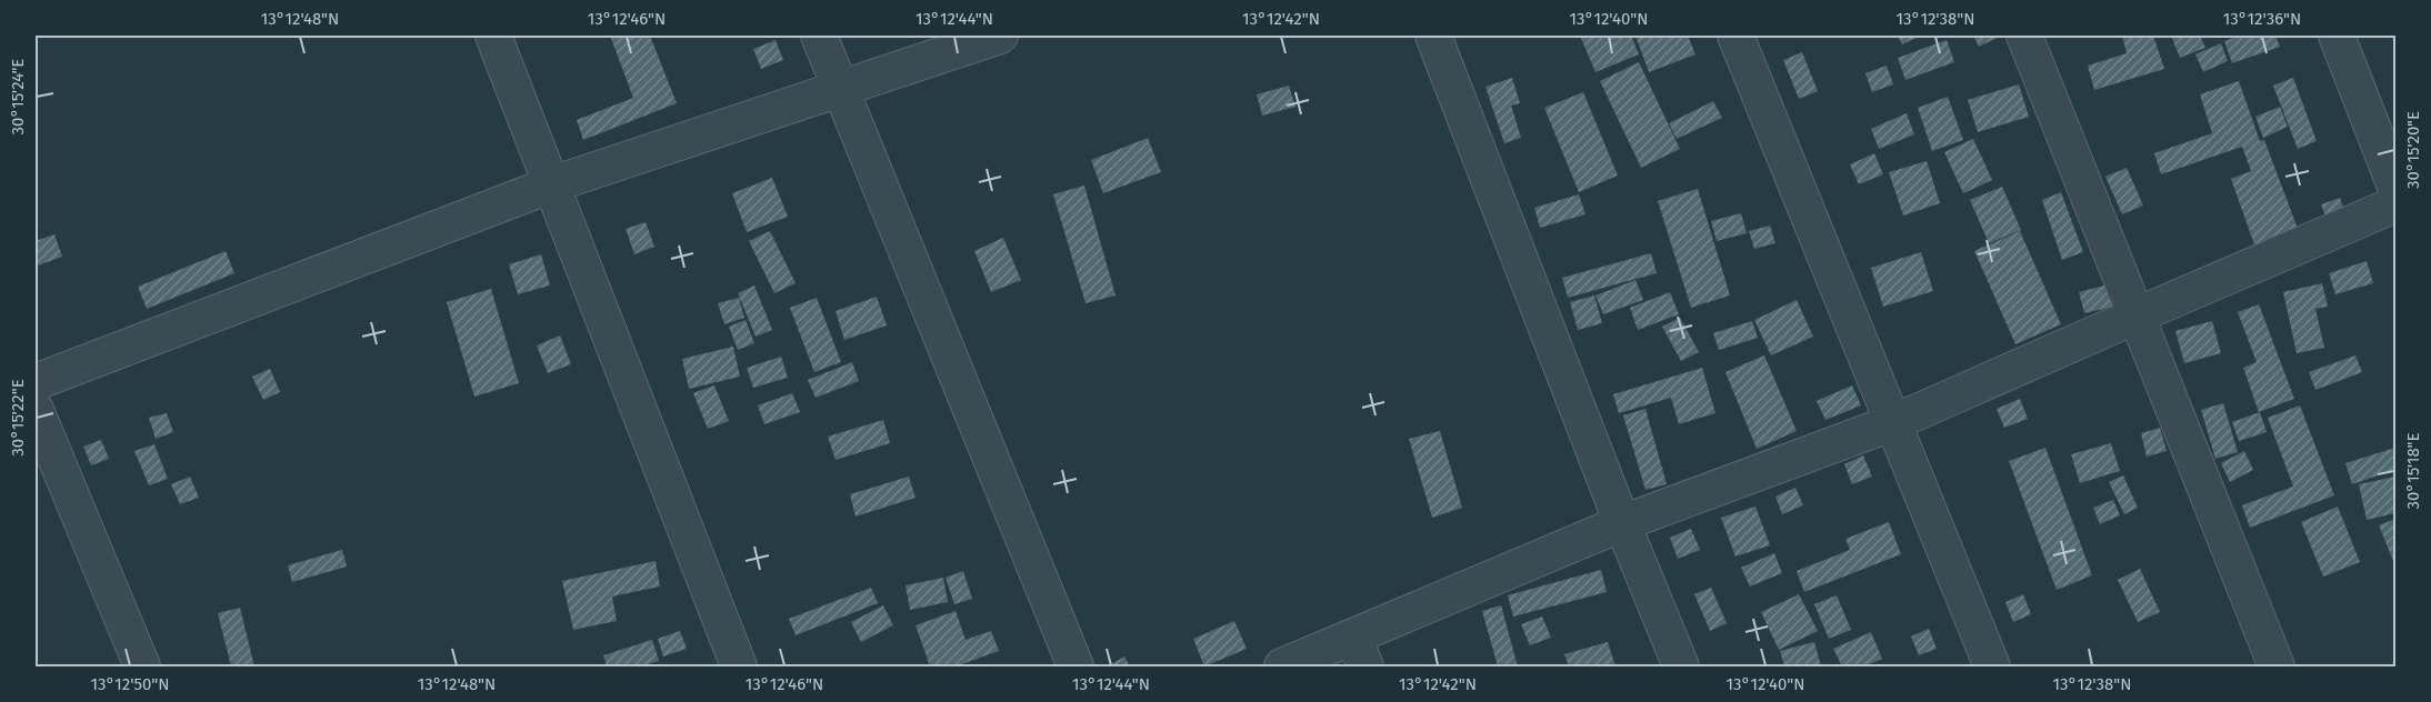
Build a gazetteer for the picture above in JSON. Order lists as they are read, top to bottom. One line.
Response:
{"coordinates":["13°12'48\"N","13°12'46\"N","13°12'44\"N","13°12'42\"N","13°12'40\"N","13°12'38\"N","13°12'36\"N","30°15'24\"E","30°15'20\"E","30°15'22\"E","30°15'18\"E","13°12'50\"N"]}
